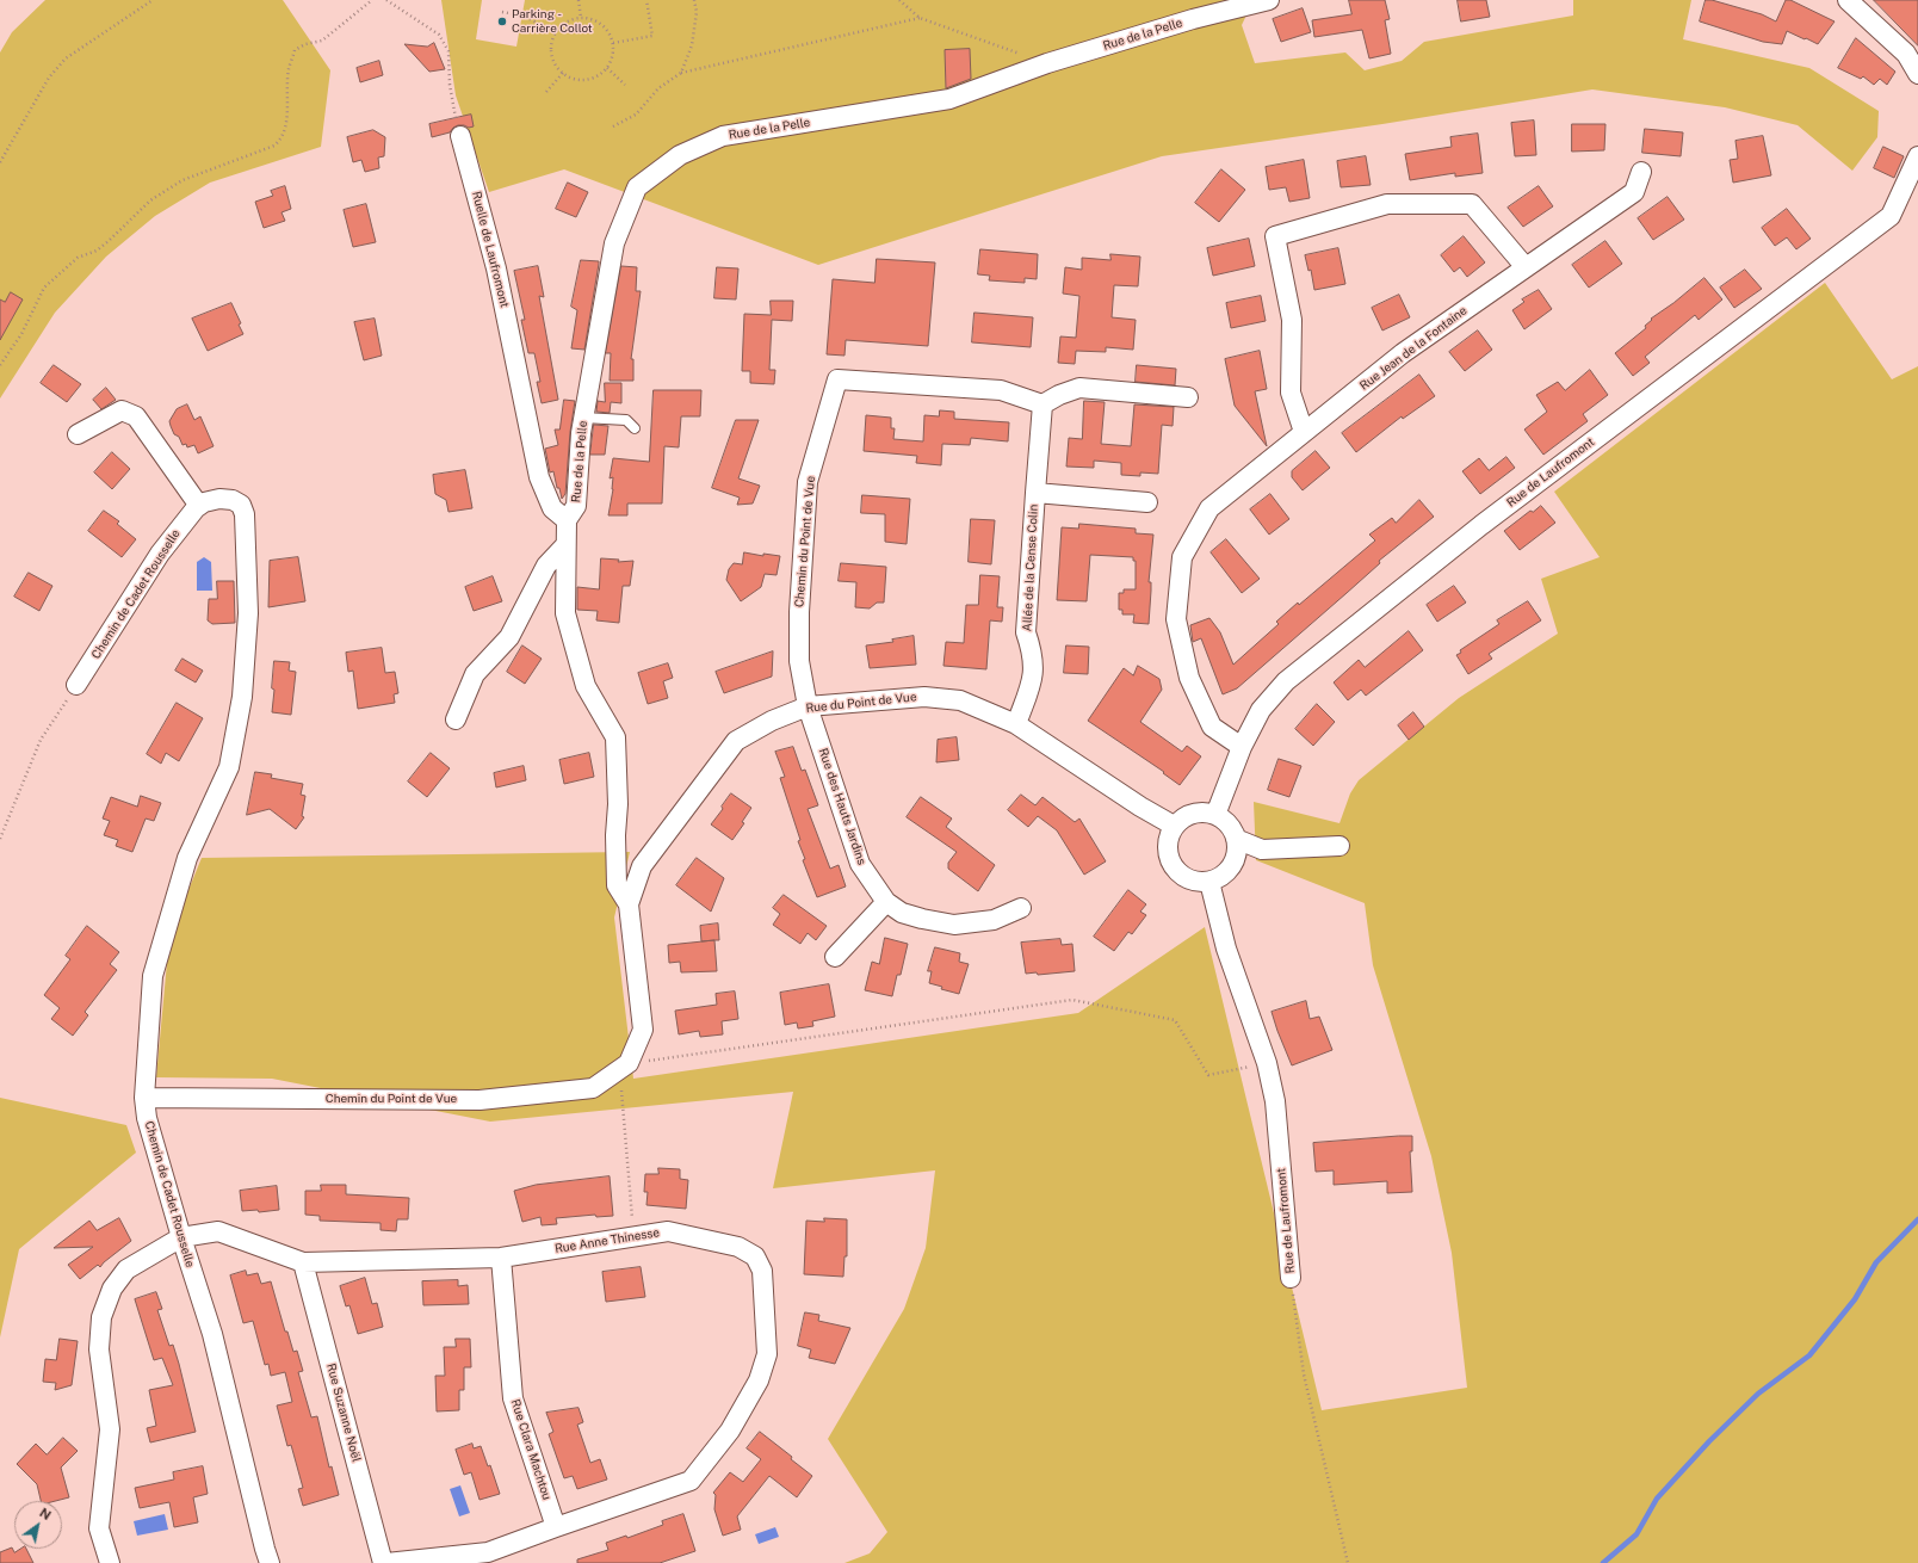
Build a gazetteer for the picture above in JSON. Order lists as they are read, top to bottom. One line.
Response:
{"streets":{"street":["Rue de la Pelle","Ruelle de Laufromont","Rue Jean de la Fontaine","Rue de Laufromont","Chemin du Point de Vue","Allée de la Cense Colin","Chemin de Cadet Rousselle","Rue du Point de Vue","Rue des Hauts Jardins","Rue Anne Thinesse","Rue Suzanne Noël","Rue Clara Machtou"]},"crossings":[["Rue de la Pelle","Ruelle de Laufromont"],["Rue de la Pelle","Rue du Point de Vue"],["Rue Jean de la Fontaine","Rue de Laufromont"],["Rue de Laufromont","Rue du Point de Vue"],["Chemin du Point de Vue","Allée de la Cense Colin"],["Chemin du Point de Vue","Chemin de Cadet Rousselle"],["Chemin du Point de Vue","Rue du Point de Vue"],["Chemin du Point de Vue","Rue des Hauts Jardins"],["Allée de la Cense Colin","Rue du Point de Vue"],["Chemin de Cadet Rousselle","Rue Anne Thinesse"],["Rue du Point de Vue","Rue des Hauts Jardins"],["Rue Anne Thinesse","Rue Suzanne Noël"],["Rue Anne Thinesse","Rue Clara Machtou"]],"places":["Parking - Carrière Collot"],"north":"top right"}
